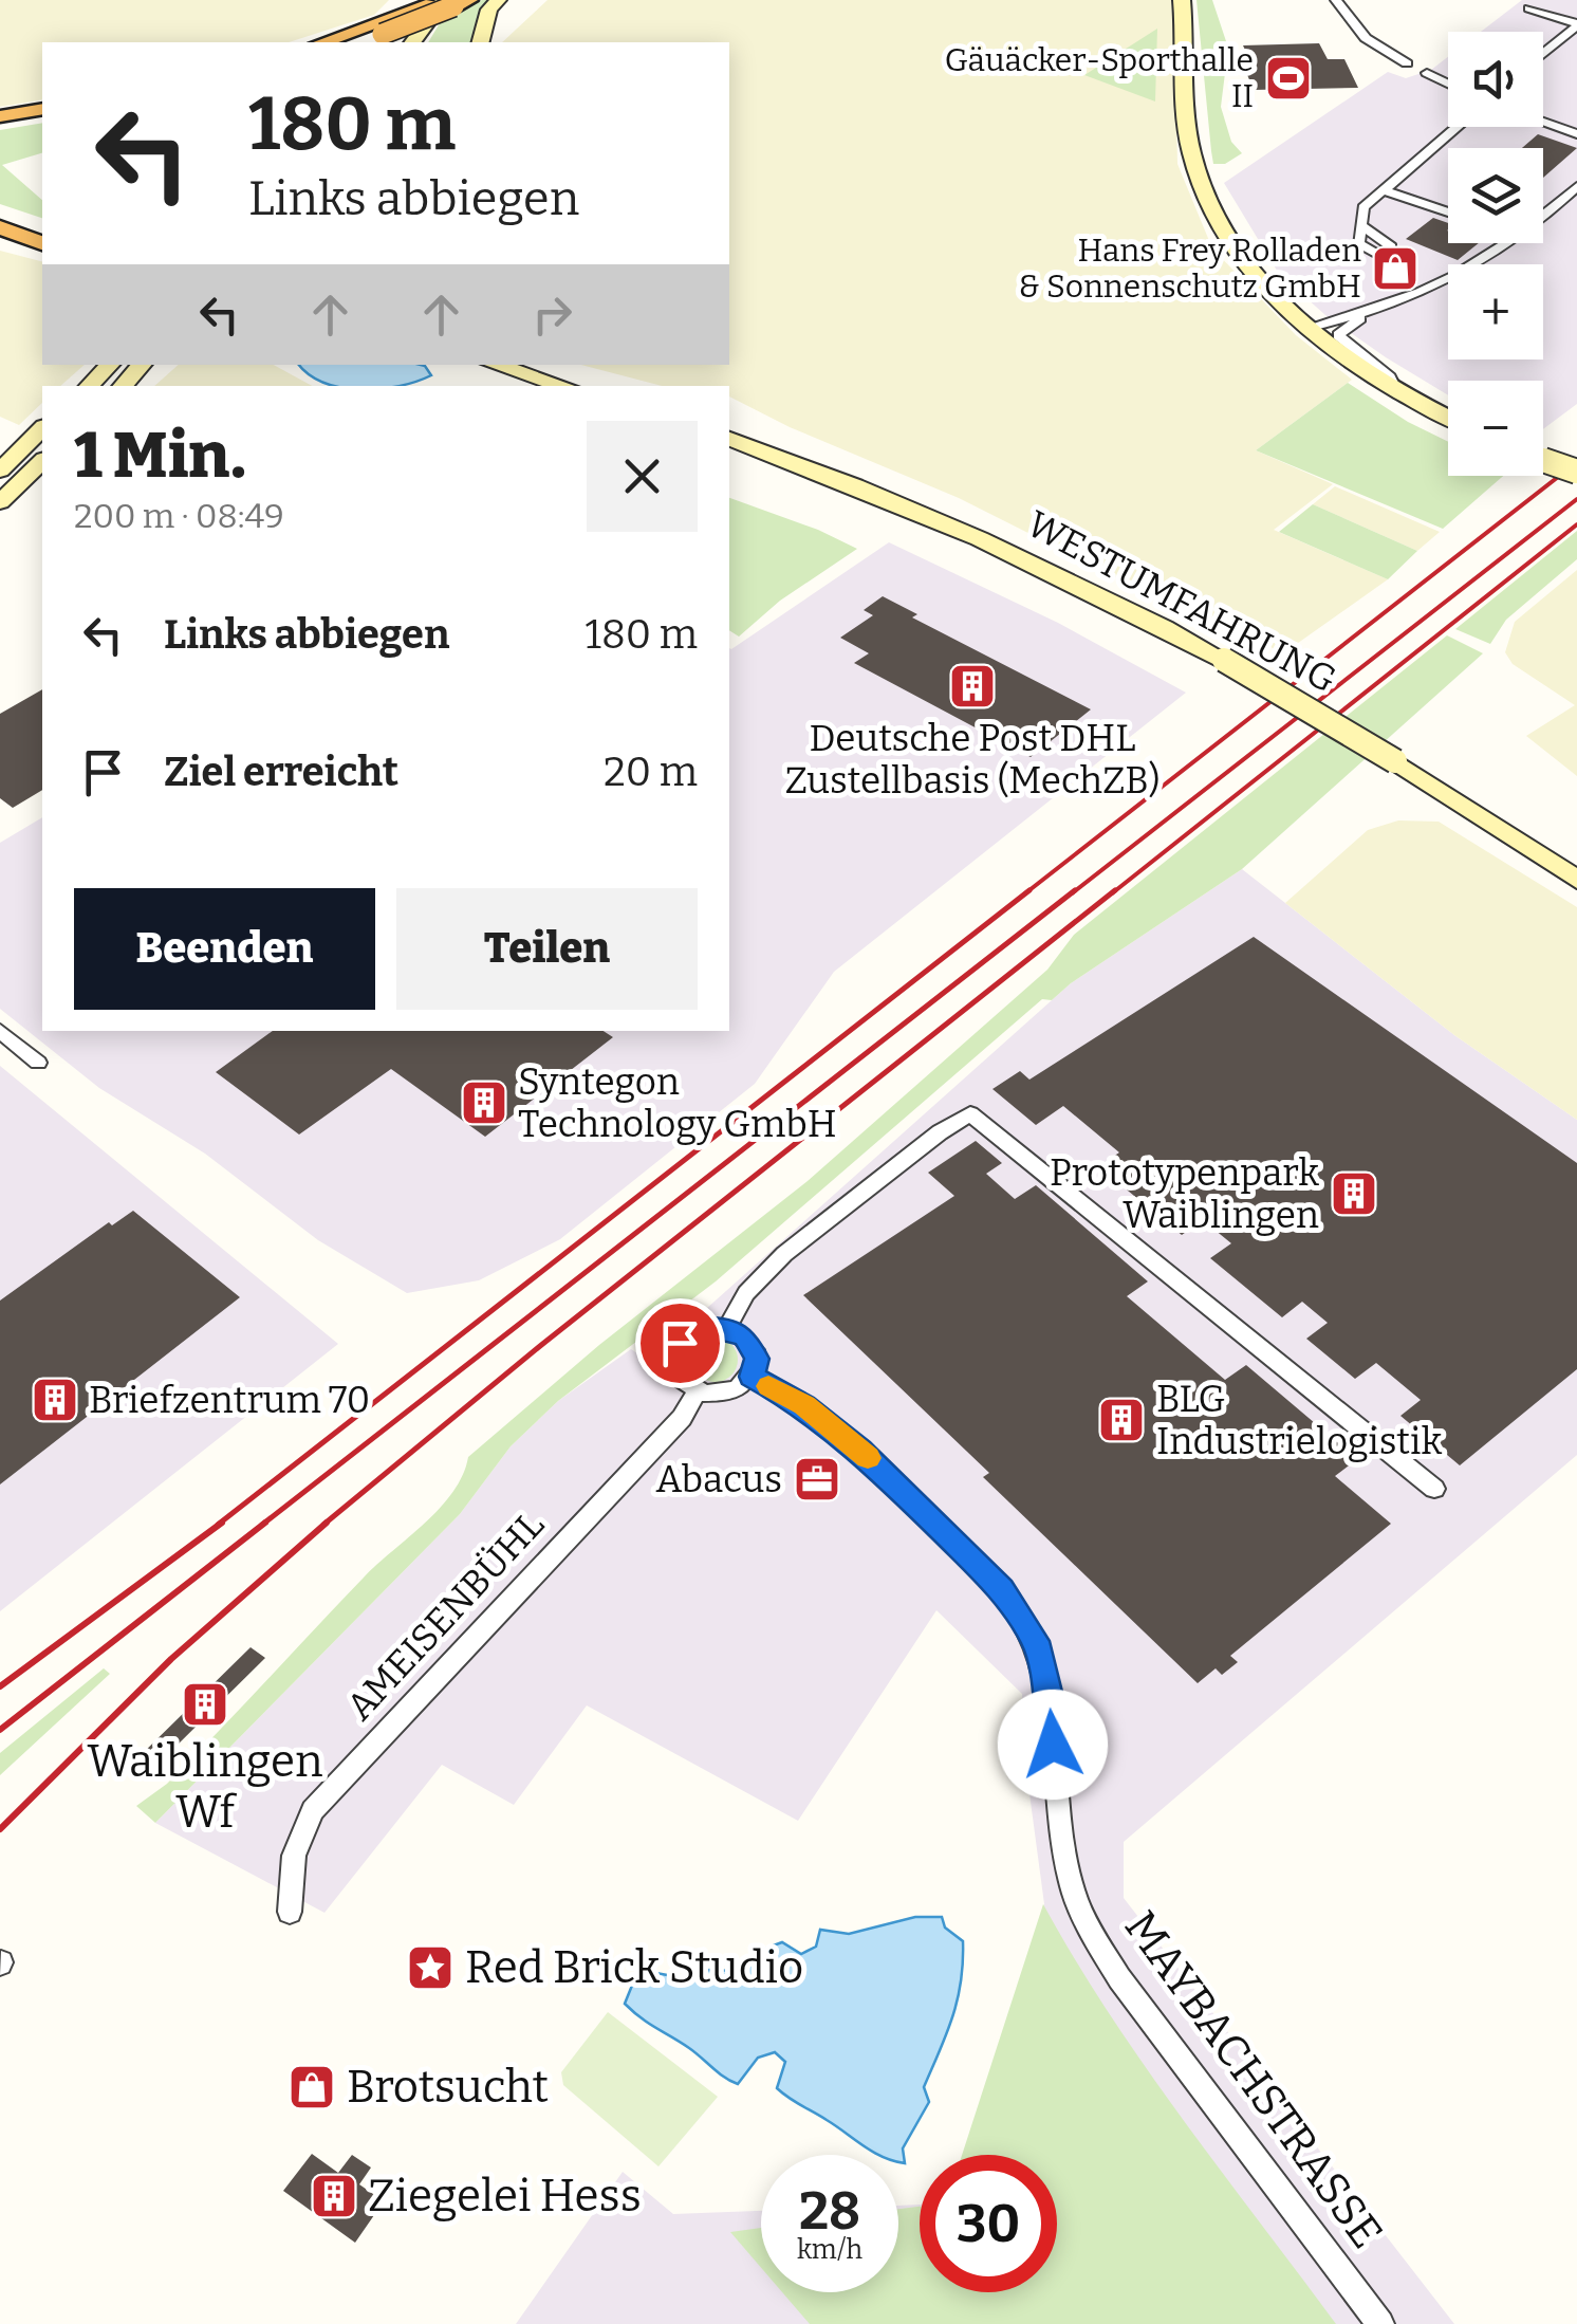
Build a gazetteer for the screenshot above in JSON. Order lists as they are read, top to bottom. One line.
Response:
{"streets":{"main road":["WESTUMFAHRUNG"],"street":["AMEISENBÜHL","MAYBACHSTRASSE"]},"crossings":[["AMEISENBÜHL","MAYBACHSTRASSE"]],"places":{"sports":["Gäuäcker-Sporthalle II"],"shop":["Hans Frey Rolladen & Sonnenschutz GmbH","Brotsucht"],"building":["Deutsche Post DHL Zustellbasis (MechZB)","Syntegon Technology GmbH","Prototypenpark Waiblingen","Briefzentrum 70","BLG Industrielogistik","Waiblingen Wf","Ziegelei Hess"],"office":["Abacus"],"place":["Red Brick Studio"]},"page":{"map_buttons":["+","−"],"turn":["180 m","Links abbiegen"],"heading":["1 Min.","200 m · 08:49"],"list":[{"name":"Links abbiegen","value":"180 m"},{"name":"Ziel erreicht","value":"20 m"}],"buttons":["Beenden","Teilen"],"speed":"28 km/h","limit":"30"}}
